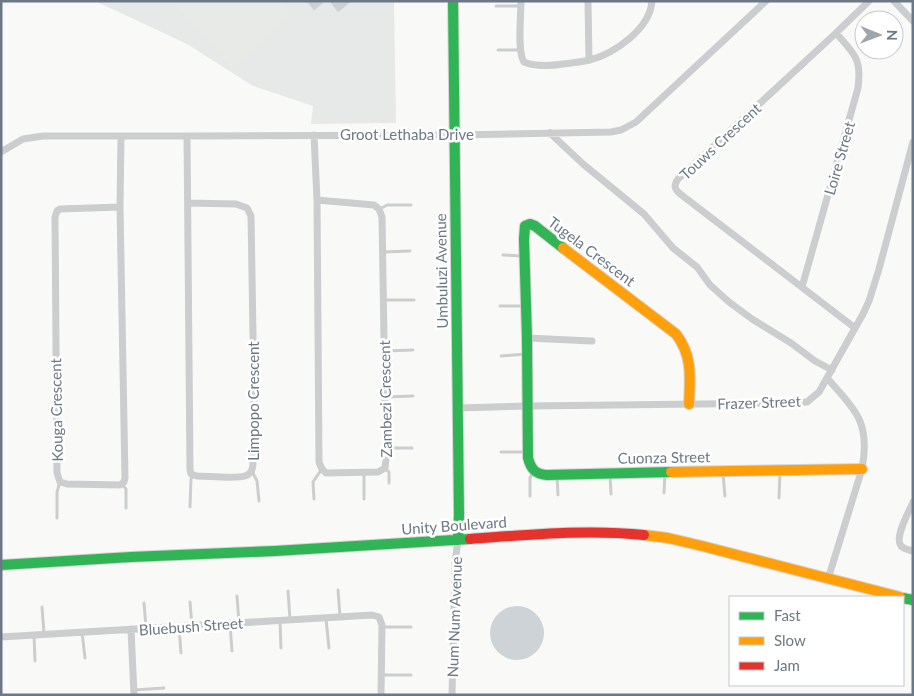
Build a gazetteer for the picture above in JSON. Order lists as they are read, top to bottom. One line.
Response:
{"streets":{"street":["Groot Lethaba Drive","Touws Crescent","Loire Street","Tugela Crescent","Umbuluzi Avenue","Zambezi Crescent","Limpopo Crescent","Frazer Street","Kouga Crescent","Cuonza Street","Unity Boulevard","Num Num Avenue","Bluebush Street"]},"crossings":[["Groot Lethaba Drive","Umbuluzi Avenue"],["Touws Crescent","Loire Street"],["Touws Crescent","Frazer Street"],["Tugela Crescent","Frazer Street"],["Umbuluzi Avenue","Frazer Street"],["Umbuluzi Avenue","Unity Boulevard"],["Umbuluzi Avenue","Num Num Avenue"],["Unity Boulevard","Num Num Avenue"]],"legend":["Fast","Slow","Jam"],"north":"right"}
